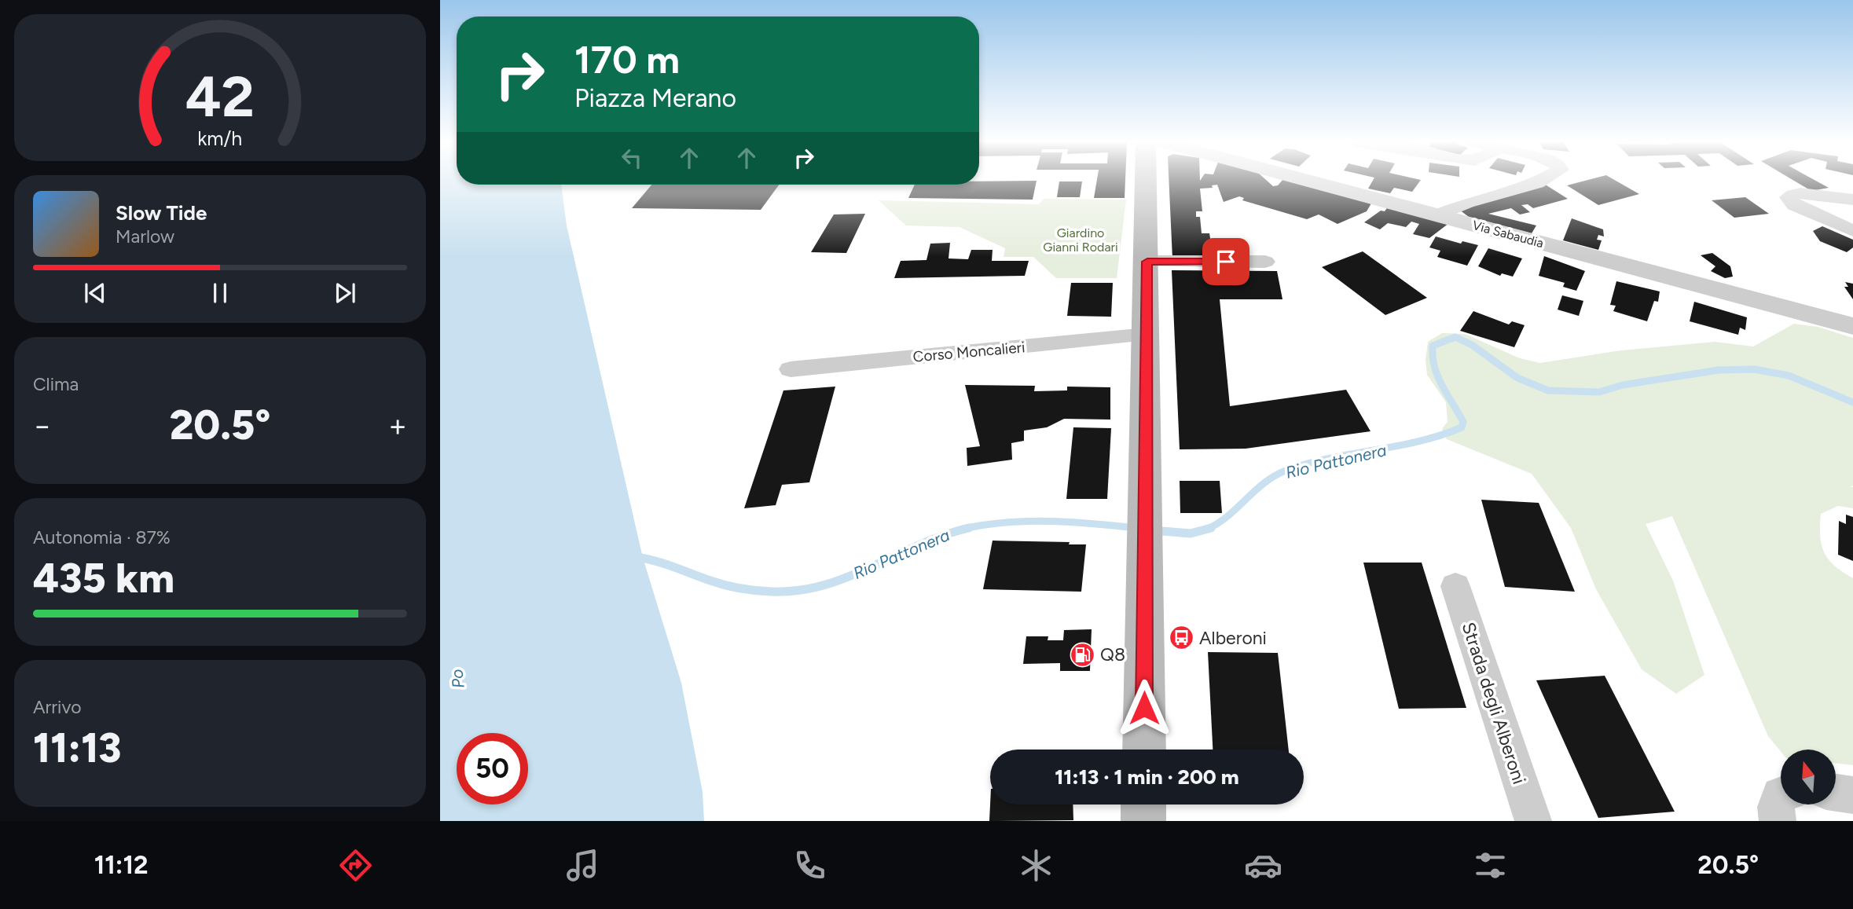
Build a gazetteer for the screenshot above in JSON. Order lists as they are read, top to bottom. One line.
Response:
{"streets":{"street":["Via Sabaudia","Corso Moncalieri","Strada degli Alberoni"]},"water":["Rio Pattonera","Po"],"parks":["Giardino Gianni Rodari"],"places":{"bus stop":["Alberoni"],"fuel station":["Q8"]},"north":"top","page":{"turn":["170 m","Piazza Merano"],"song":["Slow Tide","Marlow"],"tile":["Clima",["Autonomia · 87%","435 km"],["Arrivo","11:13"]],"heat":["−","20.5°","+"],"limit":"50","trip":"11:13 · 1 min · 200 m","tabs":["11:12","20.5°"],"gauge":["42","km/h"]}}
